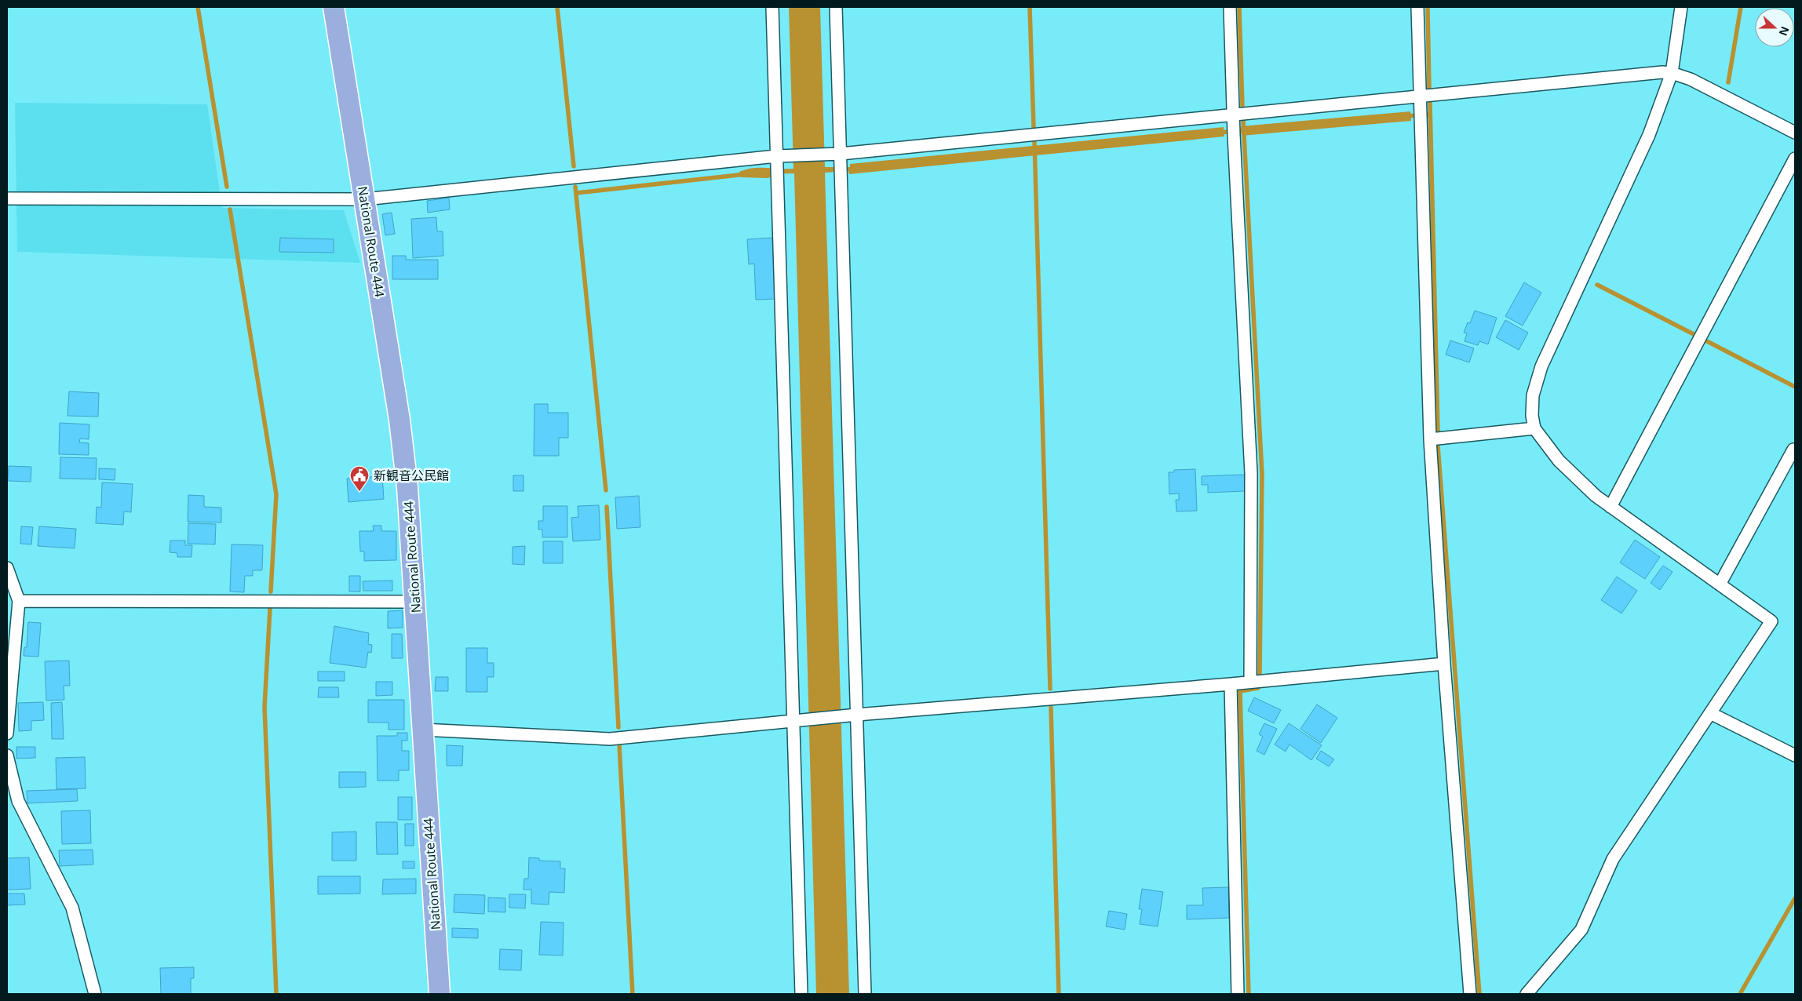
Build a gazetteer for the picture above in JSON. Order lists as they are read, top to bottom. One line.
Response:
{"streets":{"highway":["National Route 444"]},"places":{"public building":["新観音公民館"]},"north":"right"}
